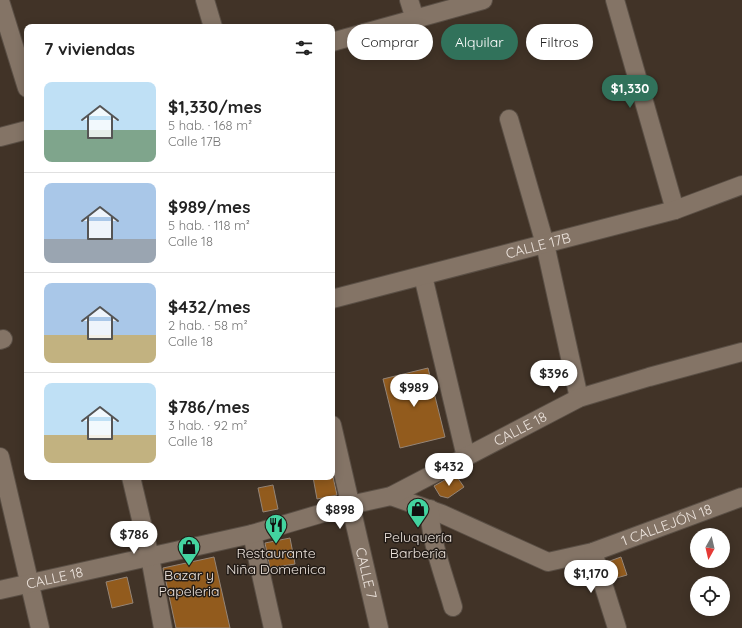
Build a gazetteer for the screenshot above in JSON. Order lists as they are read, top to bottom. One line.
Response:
{"streets":{"street":["CALLE 17B","CALLE 18","1 CALLEJÓN 18","CALLE 7"]},"crossings":[["CALLE 18","1 CALLEJÓN 18"],["CALLE 18","CALLE 7"]],"places":{"shop":["Peluquería Barberîa","Bazar y Papeleria"],"restaurant":["Restaurante Niña Domenica"]},"north":"bottom","page":{"chip":["Comprar","Alquilar","Filtros"],"heading":"7 viviendas","list":[{"name":"$1,330/mes","note":"5 hab. · 168 m² · Calle 17B"},{"name":"$989/mes","note":"5 hab. · 118 m² · Calle 18"},{"name":"$432/mes","note":"2 hab. · 58 m² · Calle 18"},{"name":"$786/mes","note":"3 hab. · 92 m² · Calle 18"}],"price":["$1,330","$396","$989","$432","$898","$786","$1,170"]}}
